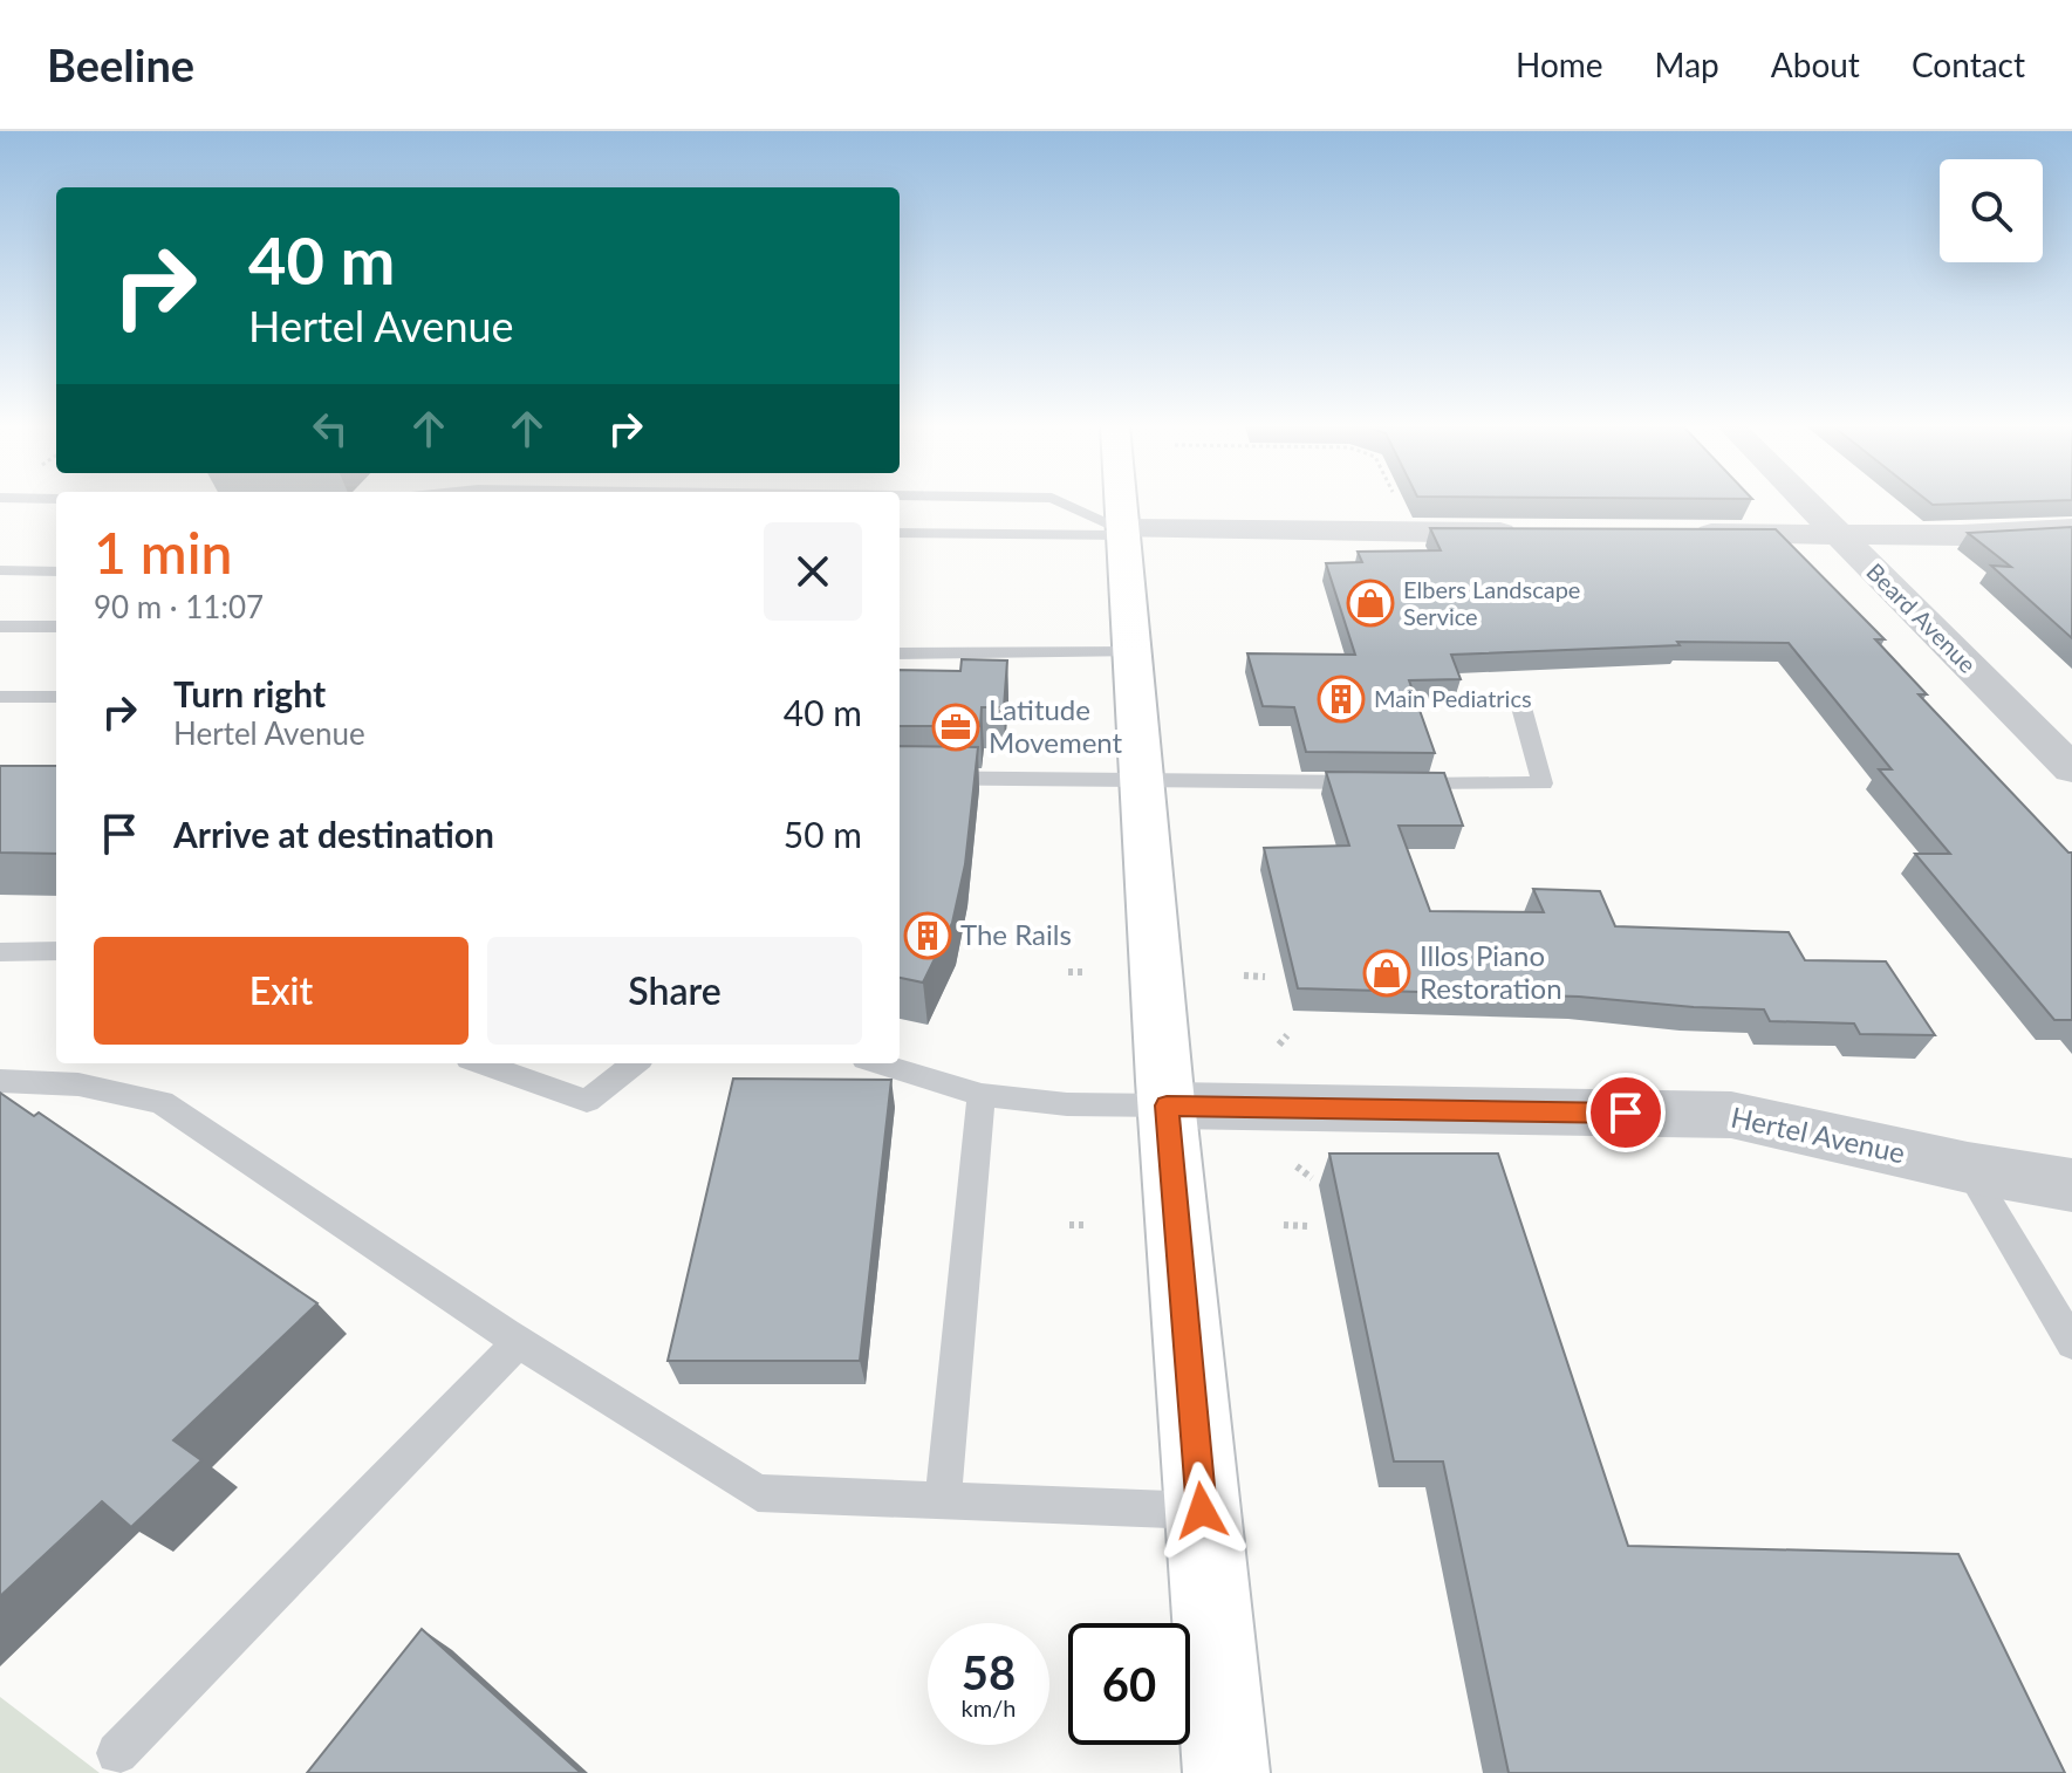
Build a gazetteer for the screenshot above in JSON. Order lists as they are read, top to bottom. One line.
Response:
{"streets":{"street":["Beard Avenue","Hertel Avenue"]},"places":{"shop":["Elbers Landscape Service","Illos Piano Restoration"],"building":["Main Pediatrics","The Rails"],"office":["Latitude Movement"]},"page":{"header":"Beeline","nav":["Home","Map","About","Contact"],"turn":["40 m","Hertel Avenue"],"heading":["1 min","90 m · 11:07"],"list":[{"name":"Turn right","note":"Hertel Avenue","value":"40 m"},{"name":"Arrive at destination","value":"50 m"}],"buttons":["Exit","Share"],"speed":"58 km/h","limit":"60"}}
